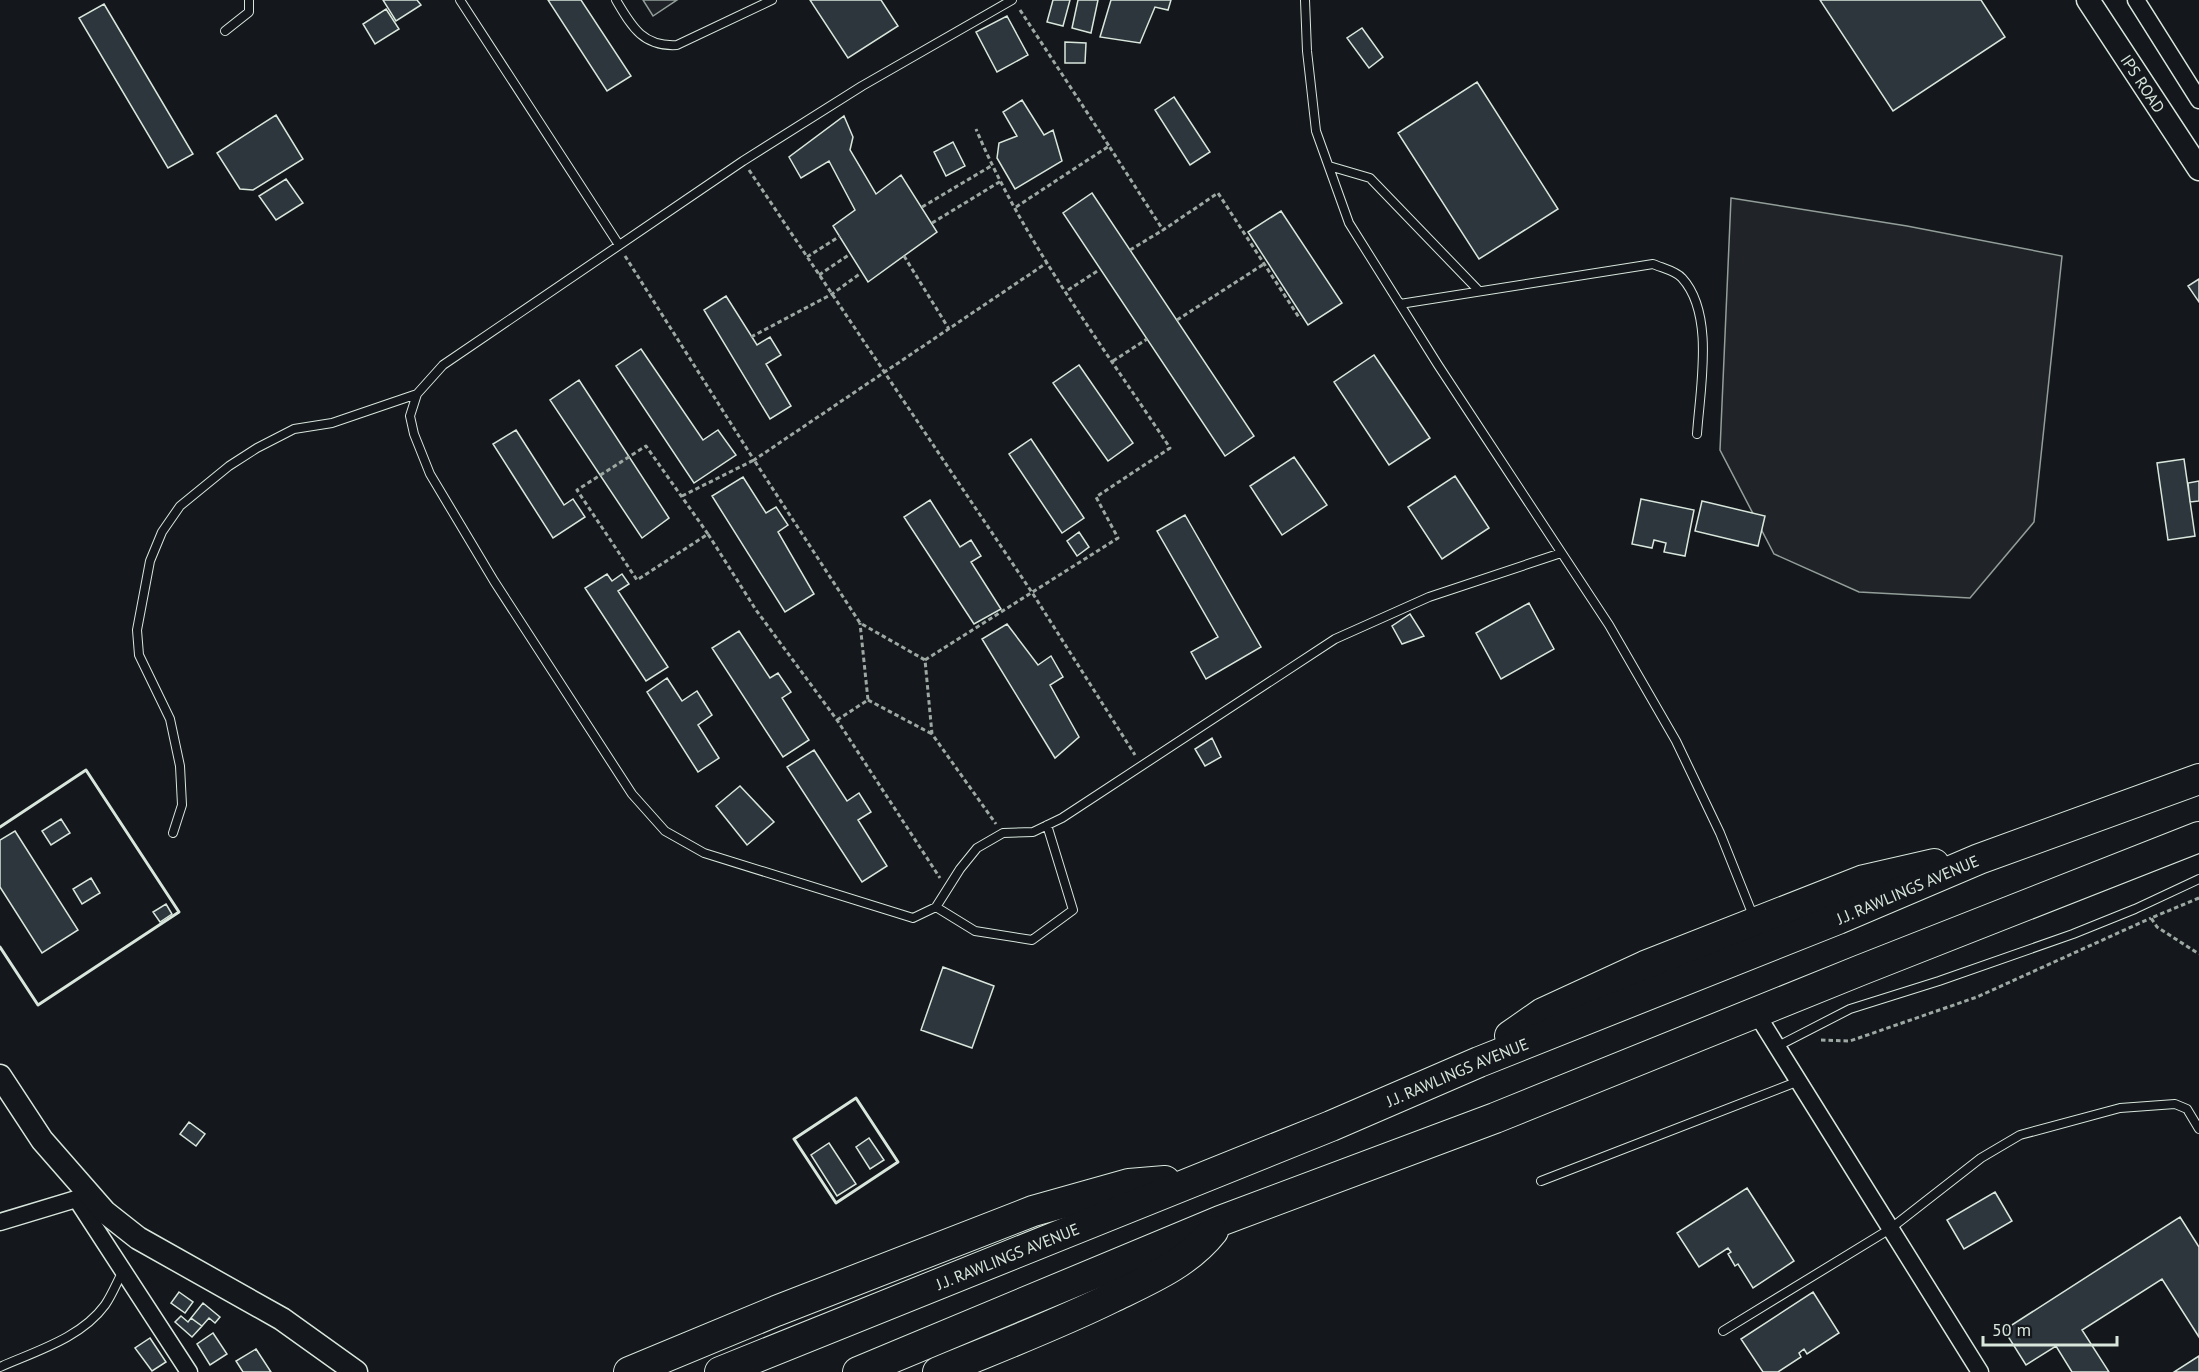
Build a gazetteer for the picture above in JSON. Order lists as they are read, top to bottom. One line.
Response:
{"streets":{"highway":["J.J. RAWLINGS AVENUE"],"street":["IPS ROAD"]},"scale_bar":"50 m"}
